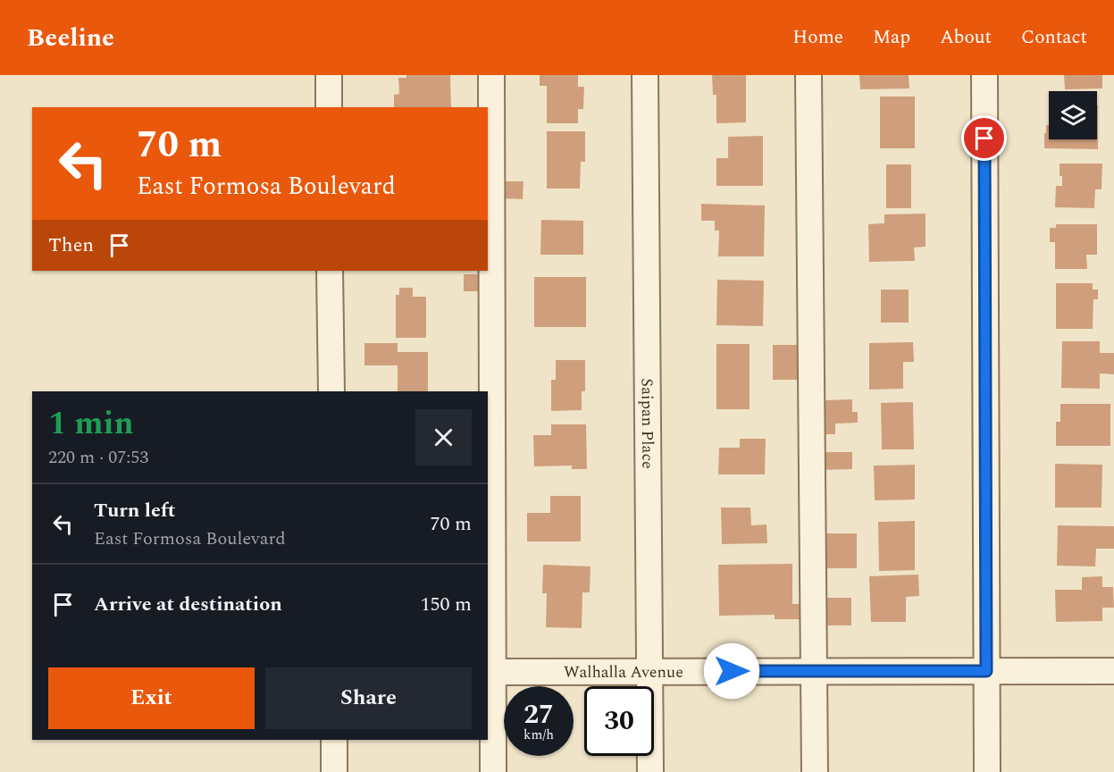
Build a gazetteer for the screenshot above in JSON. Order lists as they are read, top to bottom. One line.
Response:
{"streets":{"street":["Saipan Place","Walhalla Avenue"]},"crossings":[["Saipan Place","Walhalla Avenue"]],"page":{"header":"Beeline","nav":["Home","Map","About","Contact"],"turn":["70 m","East Formosa Boulevard"],"then":"Then","heading":["1 min","220 m · 07:53"],"list":[{"name":"Turn left","note":"East Formosa Boulevard","value":"70 m"},{"name":"Arrive at destination","value":"150 m"}],"buttons":["Exit","Share"],"speed":"27 km/h","limit":"30"}}
